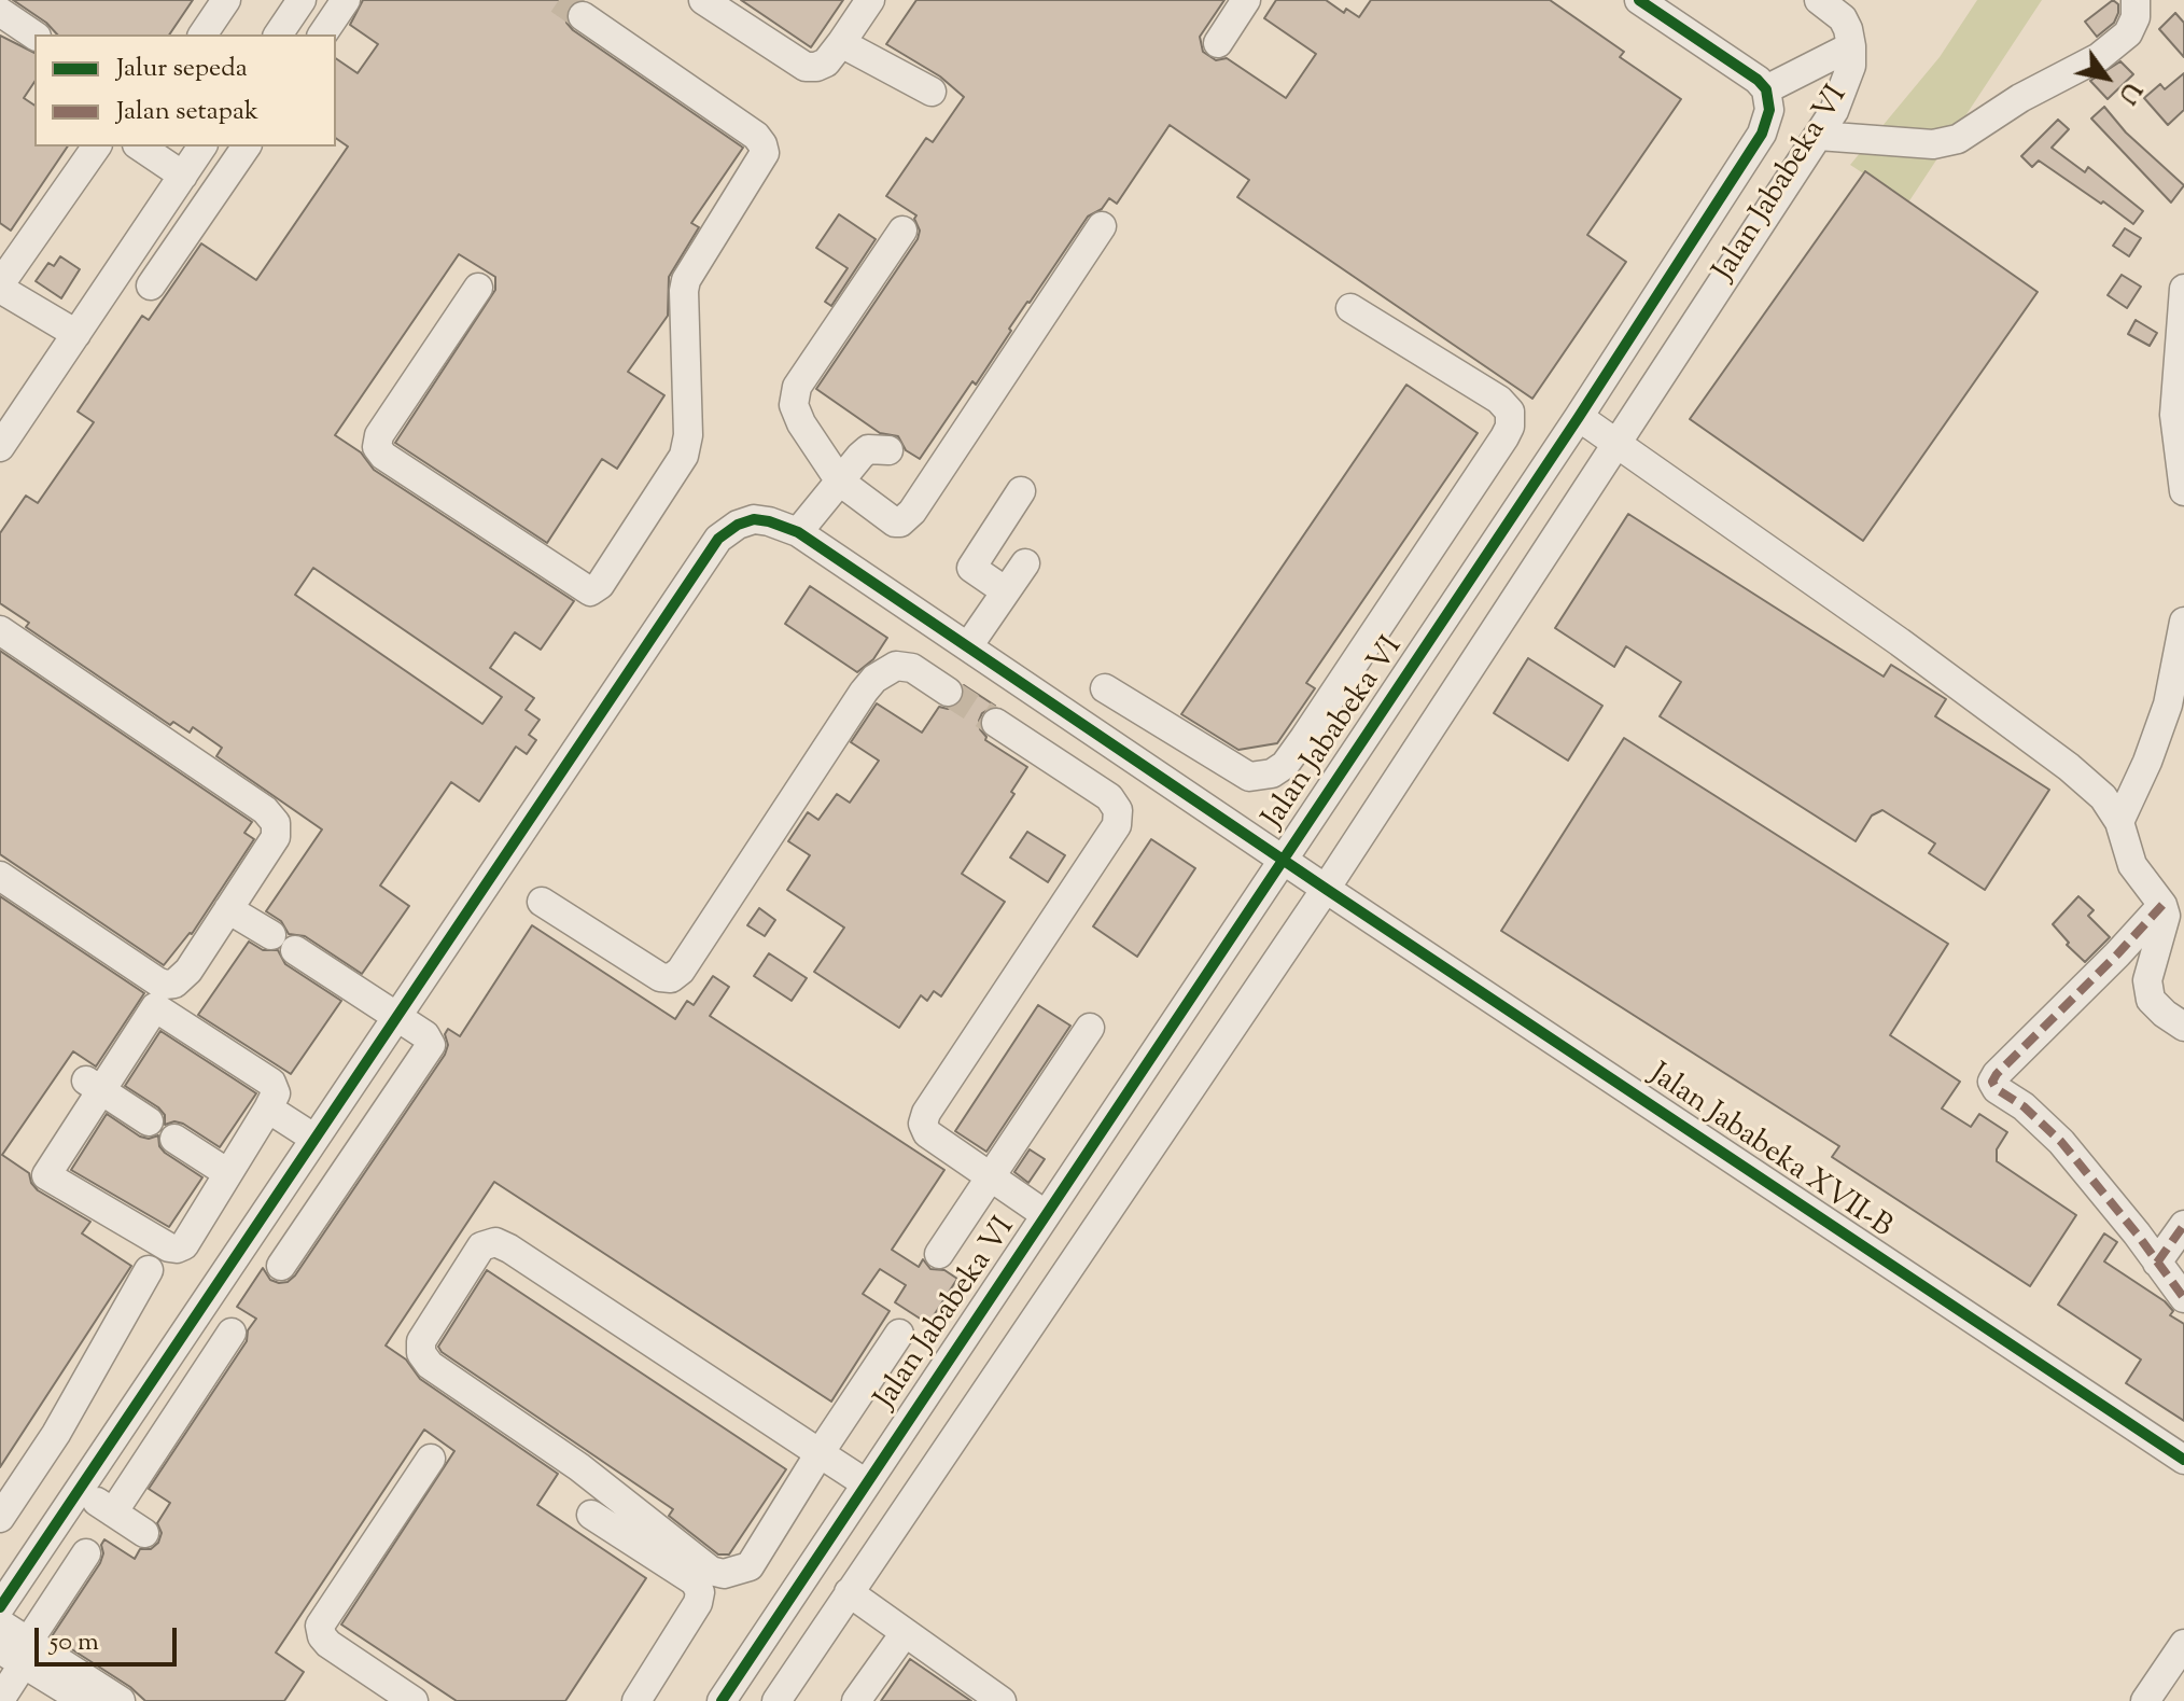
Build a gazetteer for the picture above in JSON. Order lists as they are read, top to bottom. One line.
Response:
{"streets":{"street":["Jalan Jababeka VI","Jalan Jababeka XVII-B"]},"crossings":[["Jalan Jababeka VI","Jalan Jababeka XVII-B"]],"legend":["Jalur sepeda","Jalan setapak"],"scale_bar":"50 m","north":"bottom right"}
